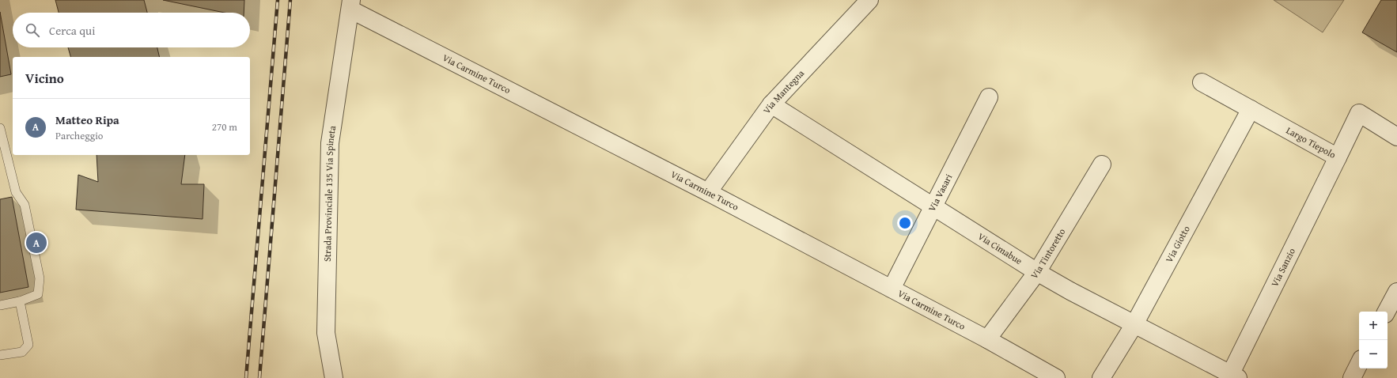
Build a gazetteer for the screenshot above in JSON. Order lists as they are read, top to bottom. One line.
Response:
{"streets":{"street":["Via Carmine Turco","Via Mantegna","Largo Tiepolo","Via Vasari","Strada Provinciale 135 Via Spineta","Via Giotto","Via Cimabue","Via Tintoretto","Via Sanzio"]},"crossings":[["Via Carmine Turco","Via Mantegna"],["Via Carmine Turco","Via Vasari"],["Via Carmine Turco","Strada Provinciale 135 Via Spineta"],["Via Carmine Turco","Via Tintoretto"],["Via Mantegna","Via Cimabue"],["Largo Tiepolo","Via Giotto"],["Largo Tiepolo","Via Sanzio"],["Via Vasari","Via Cimabue"],["Via Giotto","Via Cimabue"],["Via Cimabue","Via Tintoretto"],["Via Cimabue","Via Sanzio"]],"page":{"search":"Cerca qui","heading":"Vicino","list":[{"mark":"A","name":"Matteo Ripa","note":"Parcheggio","value":"270 m"}],"pins":"A","map_buttons":["+","−"]}}
